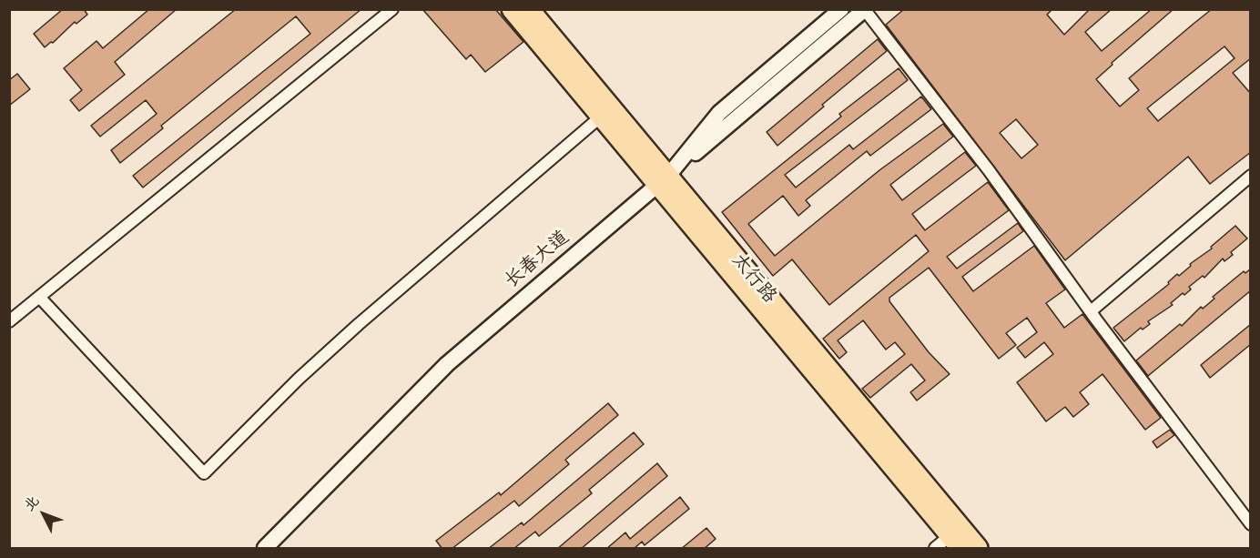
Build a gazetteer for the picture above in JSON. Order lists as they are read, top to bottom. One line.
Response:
{"streets":{"highway":["太行路"],"main road":["长春大道"]},"crossings":[["长春大道","太行路"]],"north":"top left"}
